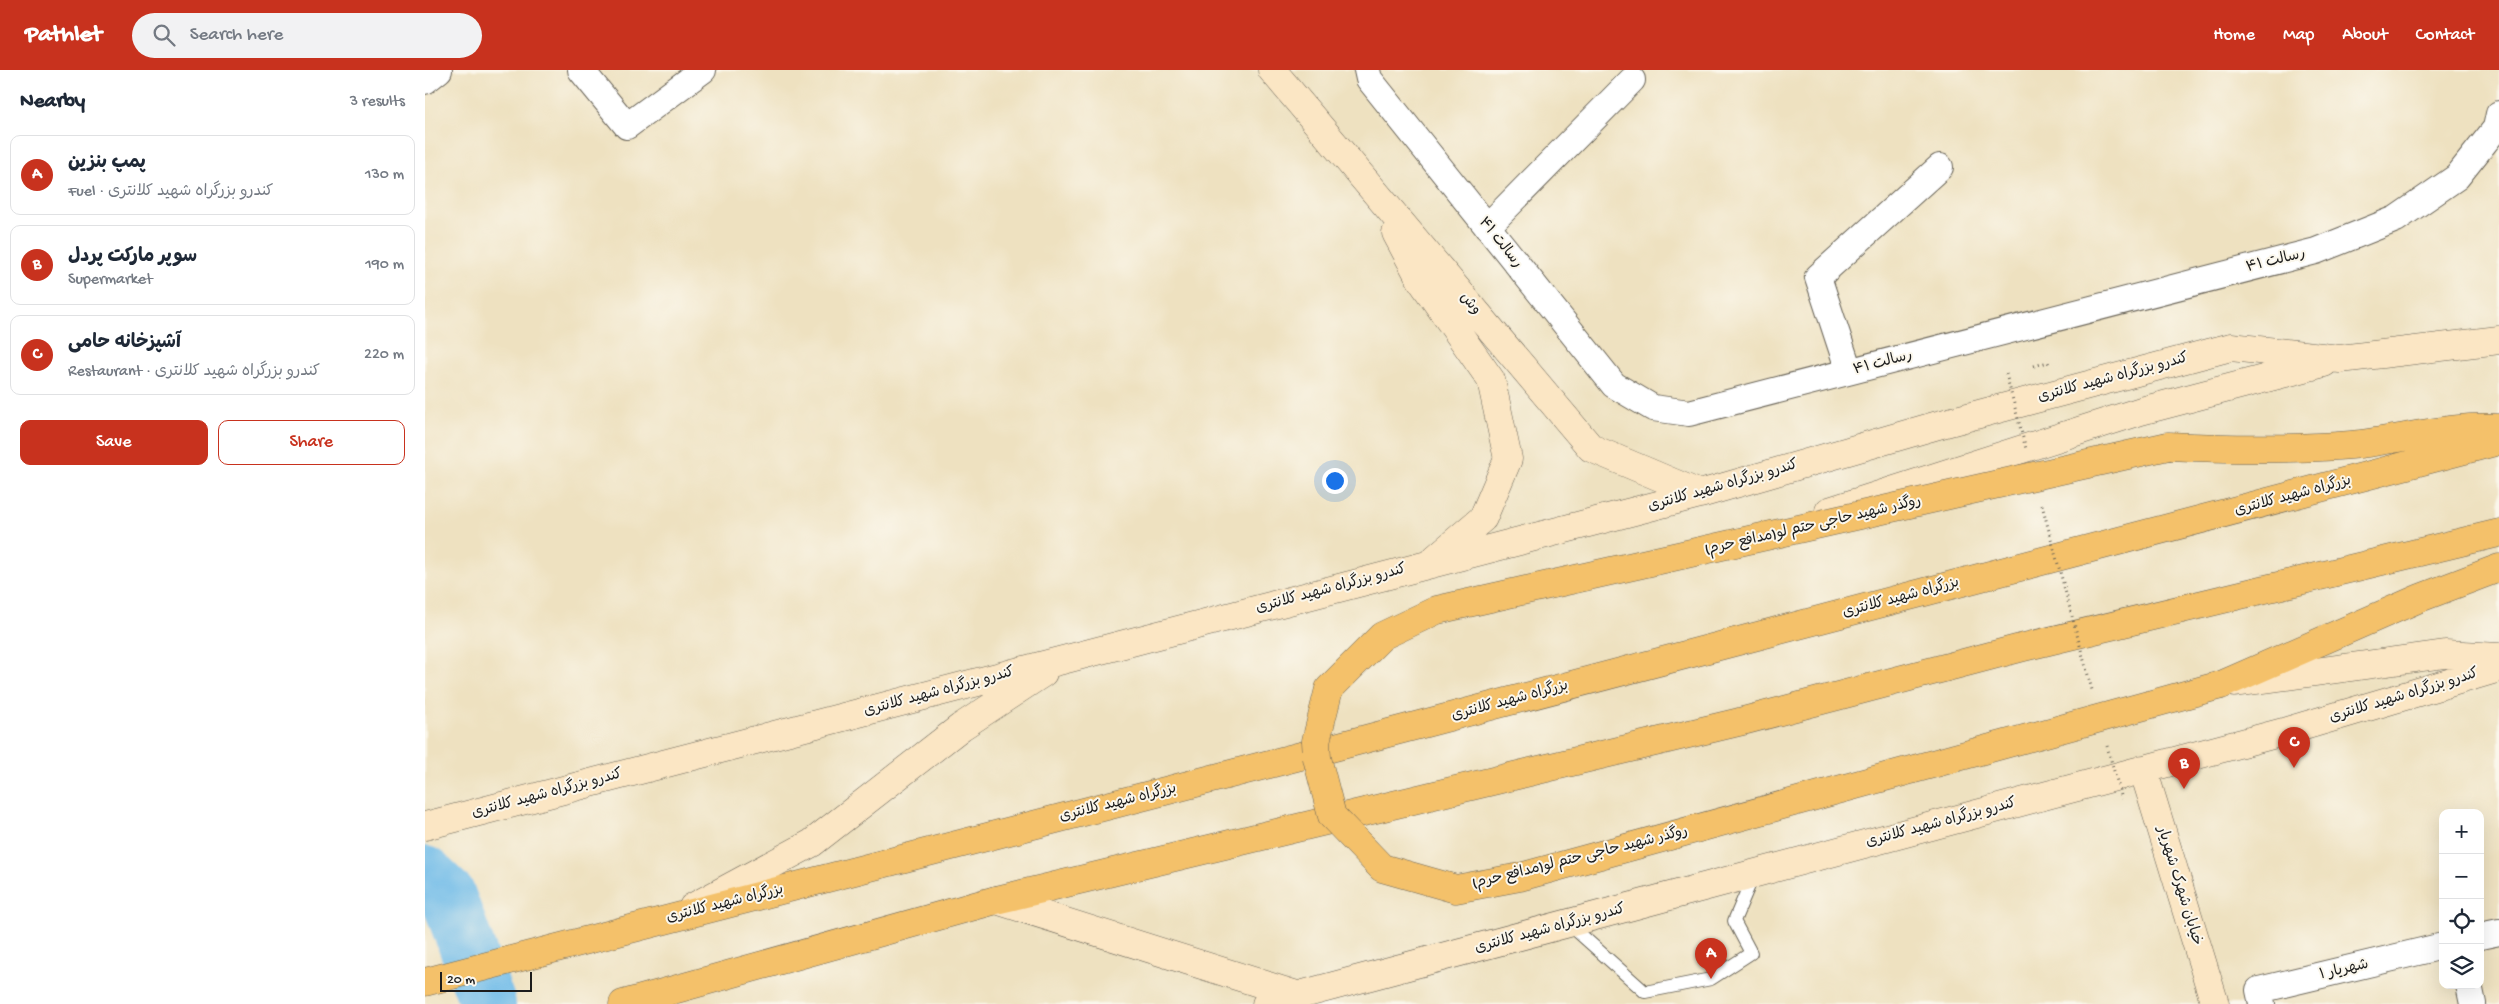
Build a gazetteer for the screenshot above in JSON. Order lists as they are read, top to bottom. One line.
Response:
{"streets":{"highway":["بزرگراه شهید کلانتری","روگذر شهید حاجی حتم لو(مدافع حرم)"],"main road":["وش","کندرو بزرگراه شهید کلانتری","خیابان شهرک شهریار"],"street":["۴۱ رسالت","۱ شهریار"]},"crossings":[["وش","کندرو بزرگراه شهید کلانتری"],["کندرو بزرگراه شهید کلانتری","خیابان شهرک شهریار"]],"scale_bar":"20 m","page":{"header":"Pathlet","search":"Search here","nav":["Home","Map","About","Contact"],"heading":["Nearby","3 results"],"list":[{"mark":"A","name":"پمپ بنزین","note":"Fuel · کندرو بزرگراه شهید کلانتری","value":"130 m"},{"mark":"B","name":"سوپر مارکت پردل","note":"Supermarket","value":"190 m"},{"mark":"C","name":"آشپزخانه حامی","note":"Restaurant · کندرو بزرگراه شهید کلانتری","value":"220 m"}],"buttons":["Save","Share"],"pins":["C","B","A"],"map_buttons":["+","−"],"scale":"20 m"}}
